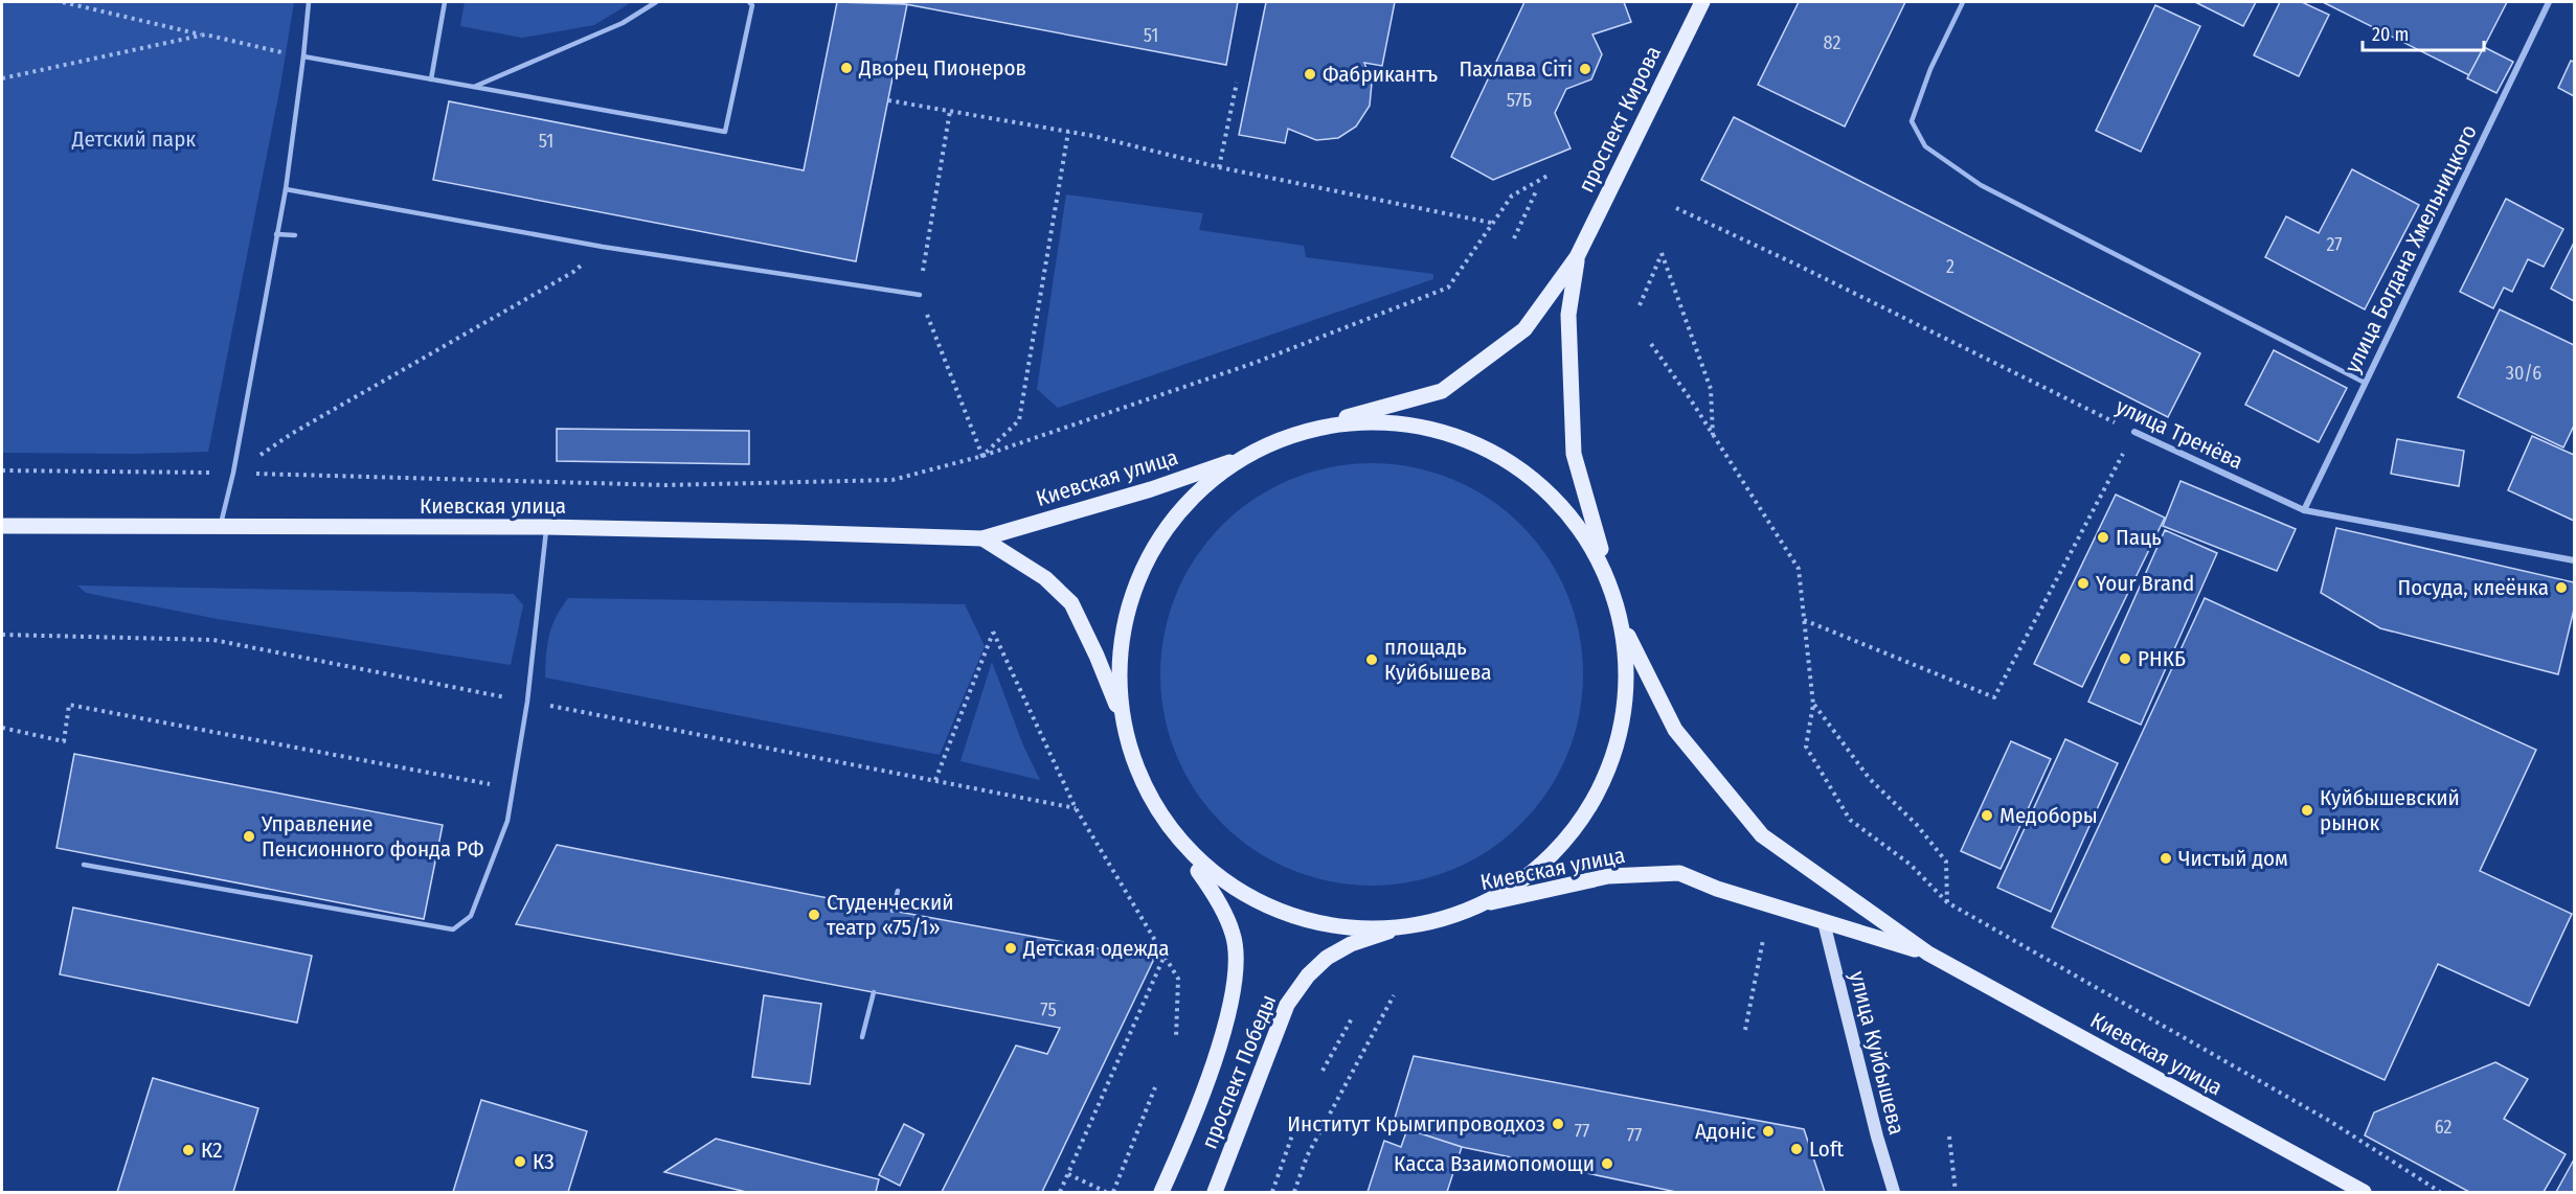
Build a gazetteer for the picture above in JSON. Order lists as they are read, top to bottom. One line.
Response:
{"streets":{"main road":["проспект Кирова","Киевская улица","улица Куйбышева","проспект Победы"],"street":["улица Богдана Хмельницкого","улица Тренёва"]},"crossings":[["улица Богдана Хмельницкого","улица Тренёва"],["Киевская улица","улица Куйбышева"]],"parks":["Детский парк"],"places":["Дворец Пионеров","Пахлава Сіті","Фабрикантъ","Паць","Your Brand","Посуда, клеёнка","РНКБ","площадь Куйбышева","Куйбышевский рынок","Медоборы","Управление Пенсионного фонда РФ","Чистый дом","Студенческий театр «75/1»","Детская одежда","Институт Крымгипроводхоз","Адоніс","Loft","К2","К3","Касса Взаимопомощи"],"house_numbers":["51","82","57Б","51","27","2","30/6","75","62","77","77"],"scale_bar":"20 m"}
